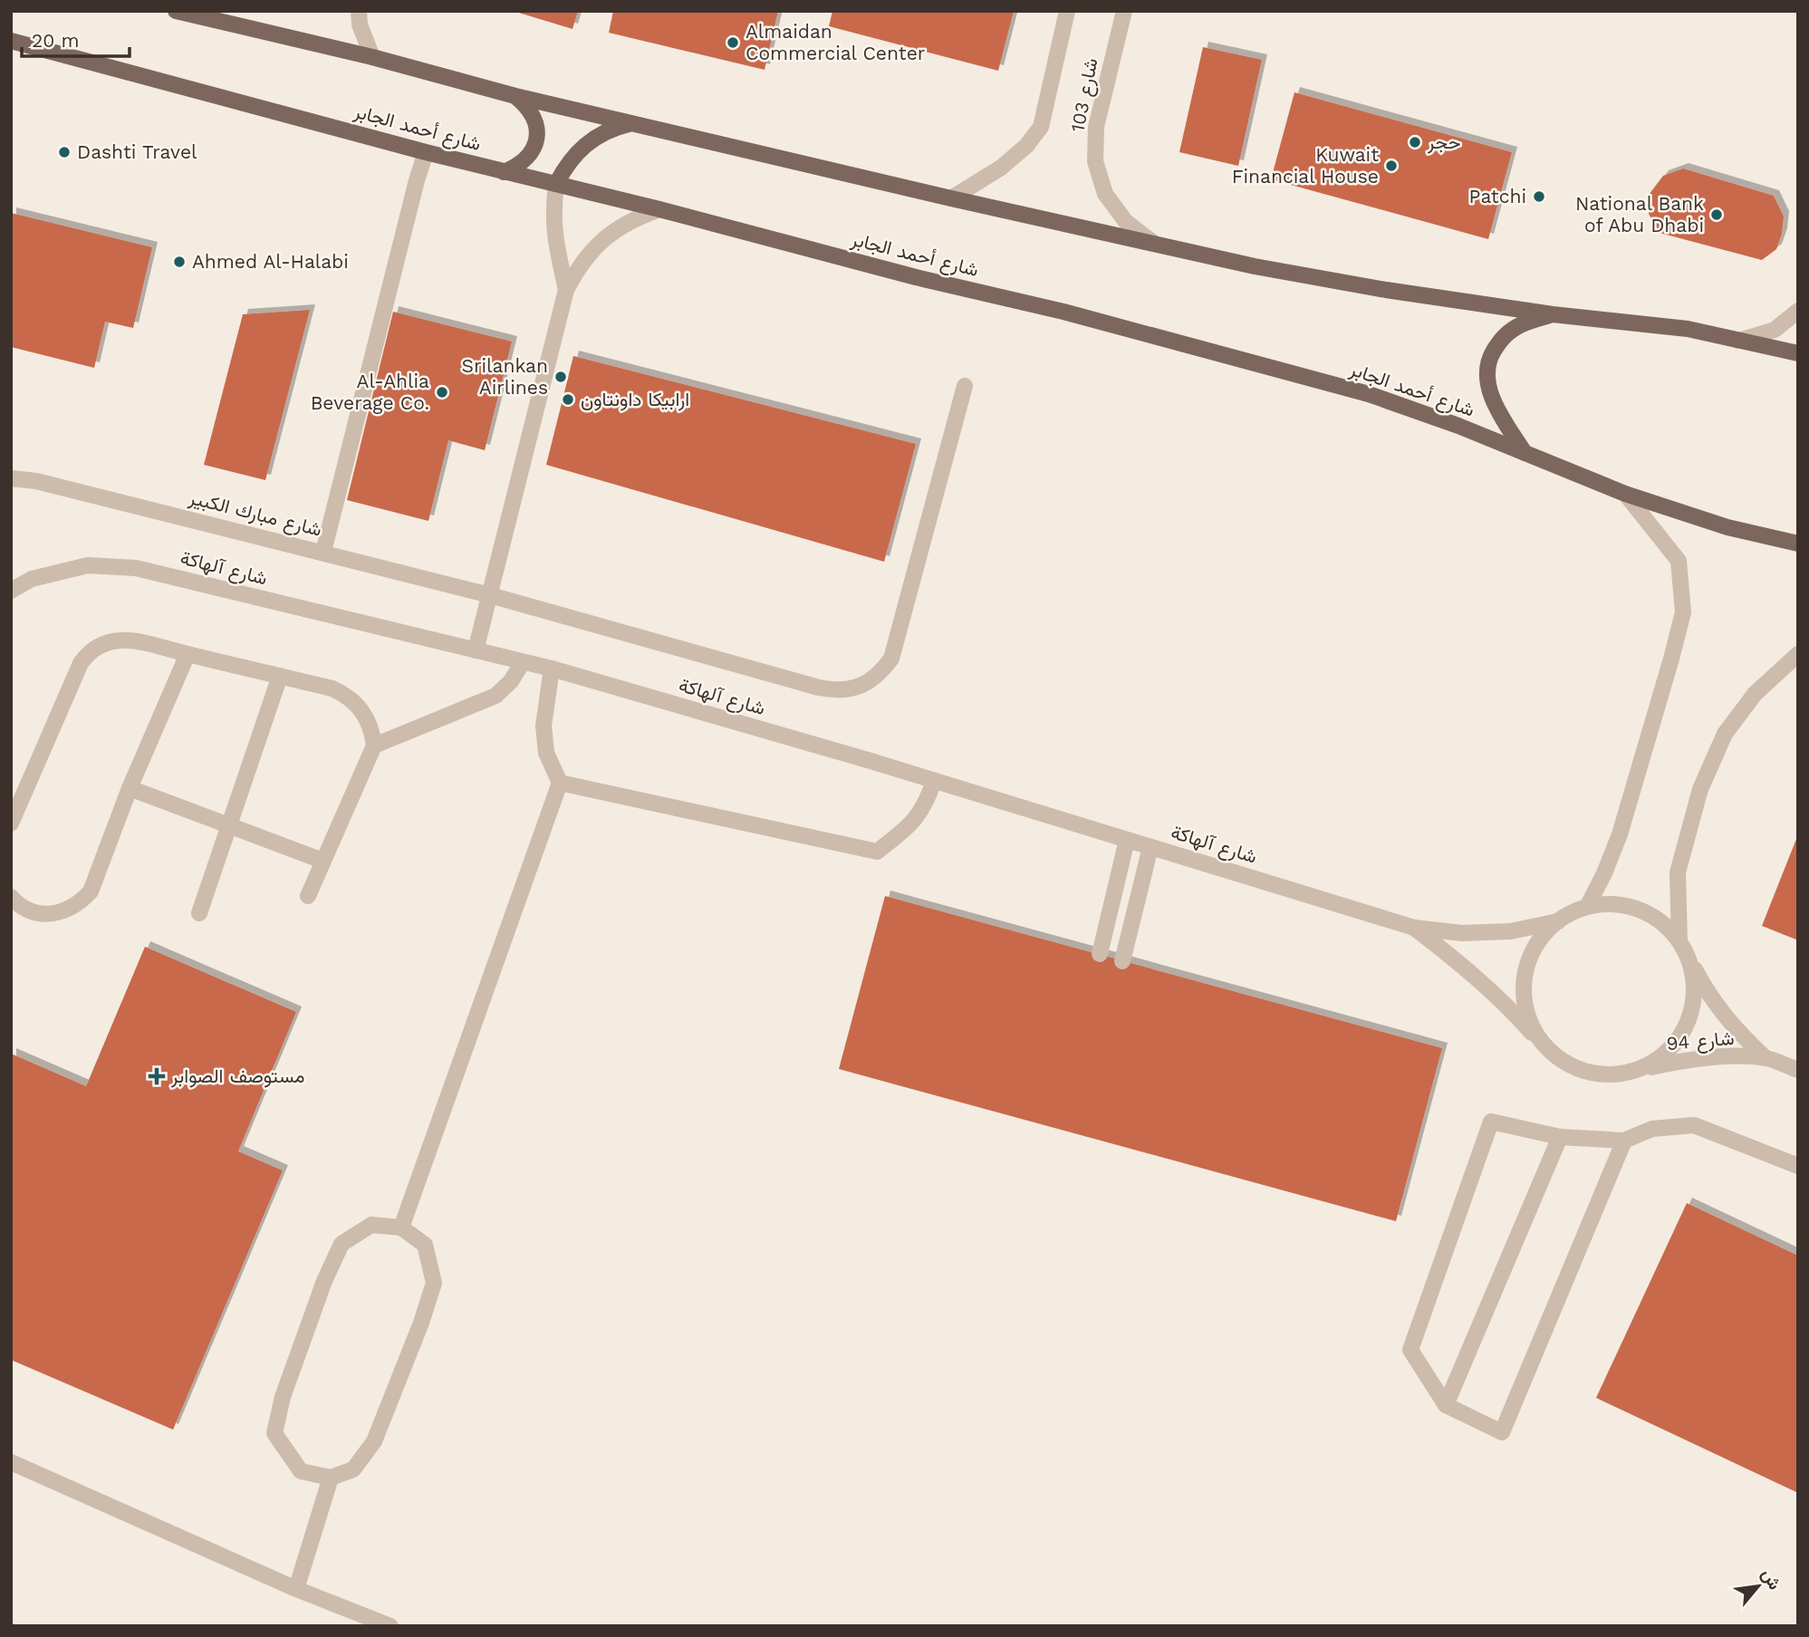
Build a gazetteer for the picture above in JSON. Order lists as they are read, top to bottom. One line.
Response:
{"streets":{"main road":["شارع أحمد الجابر"],"street":["شارع 103","شارع مبارك الكبير","شارع آلهاكة","شارع 94"]},"crossings":[["شارع آلهاكة","شارع 94"]],"places":{"other":["Almaidan Commercial Center","حجر","Dashti Travel","Kuwait Financial House","Patchi","National Bank of Abu Dhabi","Ahmed Al-Halabi","Srilankan Airlines","Al-Ahlia Beverage Co.","ارابيكا داونتاون"],"health":["مستوصف الصوابر"]},"scale_bar":"20 m","north":"top right"}
